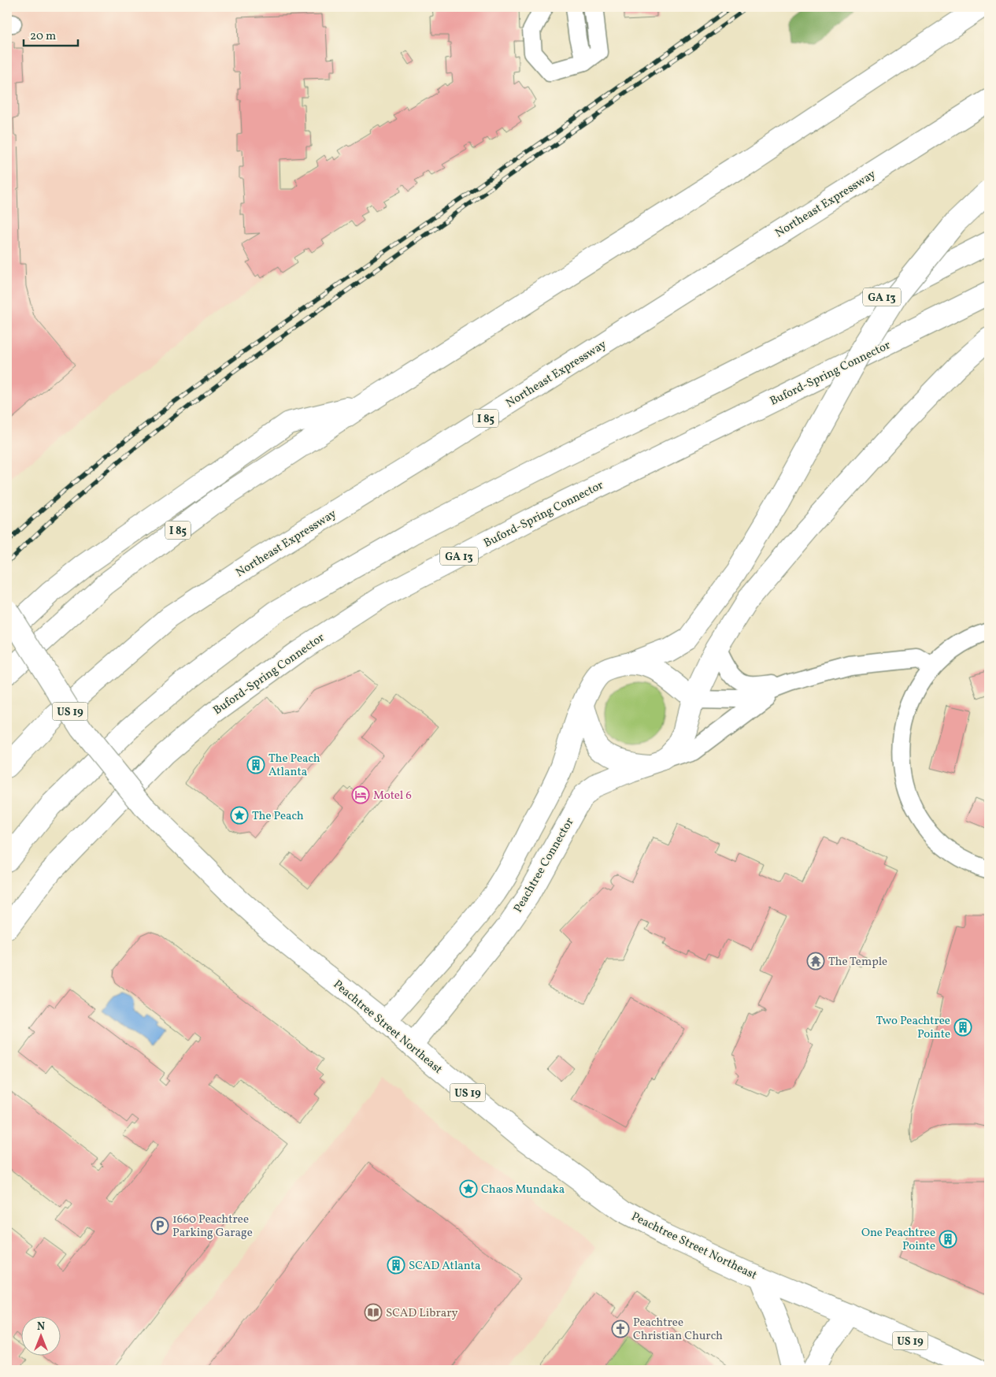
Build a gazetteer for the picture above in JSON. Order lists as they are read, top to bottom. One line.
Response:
{"streets":{"main road":["Northeast Expressway","GA 13","Buford-Spring Connector","I 85","US 19","Peachtree Connector","Peachtree Street Northeast"]},"crossings":[["Peachtree Connector","Peachtree Street Northeast"]],"places":{"building":["The Peach Atlanta","Two Peachtree Pointe","One Peachtree Pointe","SCAD Atlanta"],"hotel":["Motel 6"],"place":["The Peach","Chaos Mundaka"],"temple":["The Temple"],"parking":["1660 Peachtree Parking Garage"],"library":["SCAD Library"],"church":["Peachtree Christian Church"]},"scale_bar":"20 m","north":"top"}
